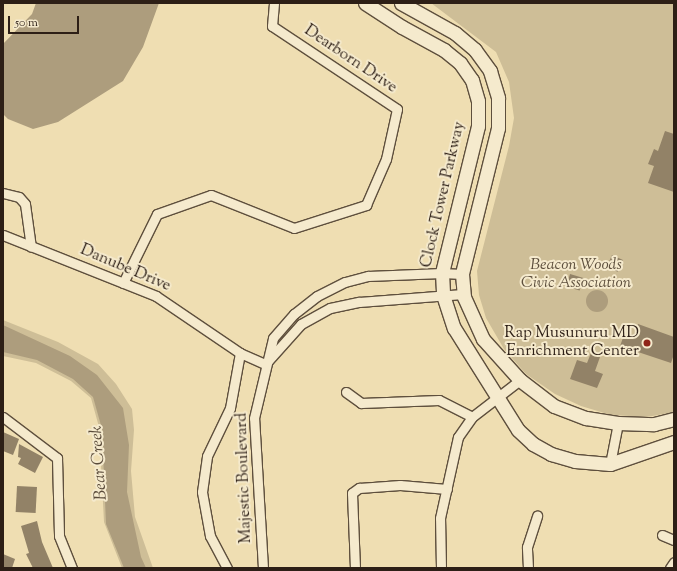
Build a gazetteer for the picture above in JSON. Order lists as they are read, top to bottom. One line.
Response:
{"streets":{"street":["Dearborn Drive","Clock Tower Parkway","Danube Drive","Majestic Boulevard"]},"crossings":[["Dearborn Drive","Danube Drive"],["Clock Tower Parkway","Majestic Boulevard"],["Danube Drive","Majestic Boulevard"]],"water":["Bear Creek"],"parks":["Beacon Woods Civic Association"],"places":["Rap Musunuru MD Enrichment Center"],"scale_bar":"50 m"}
